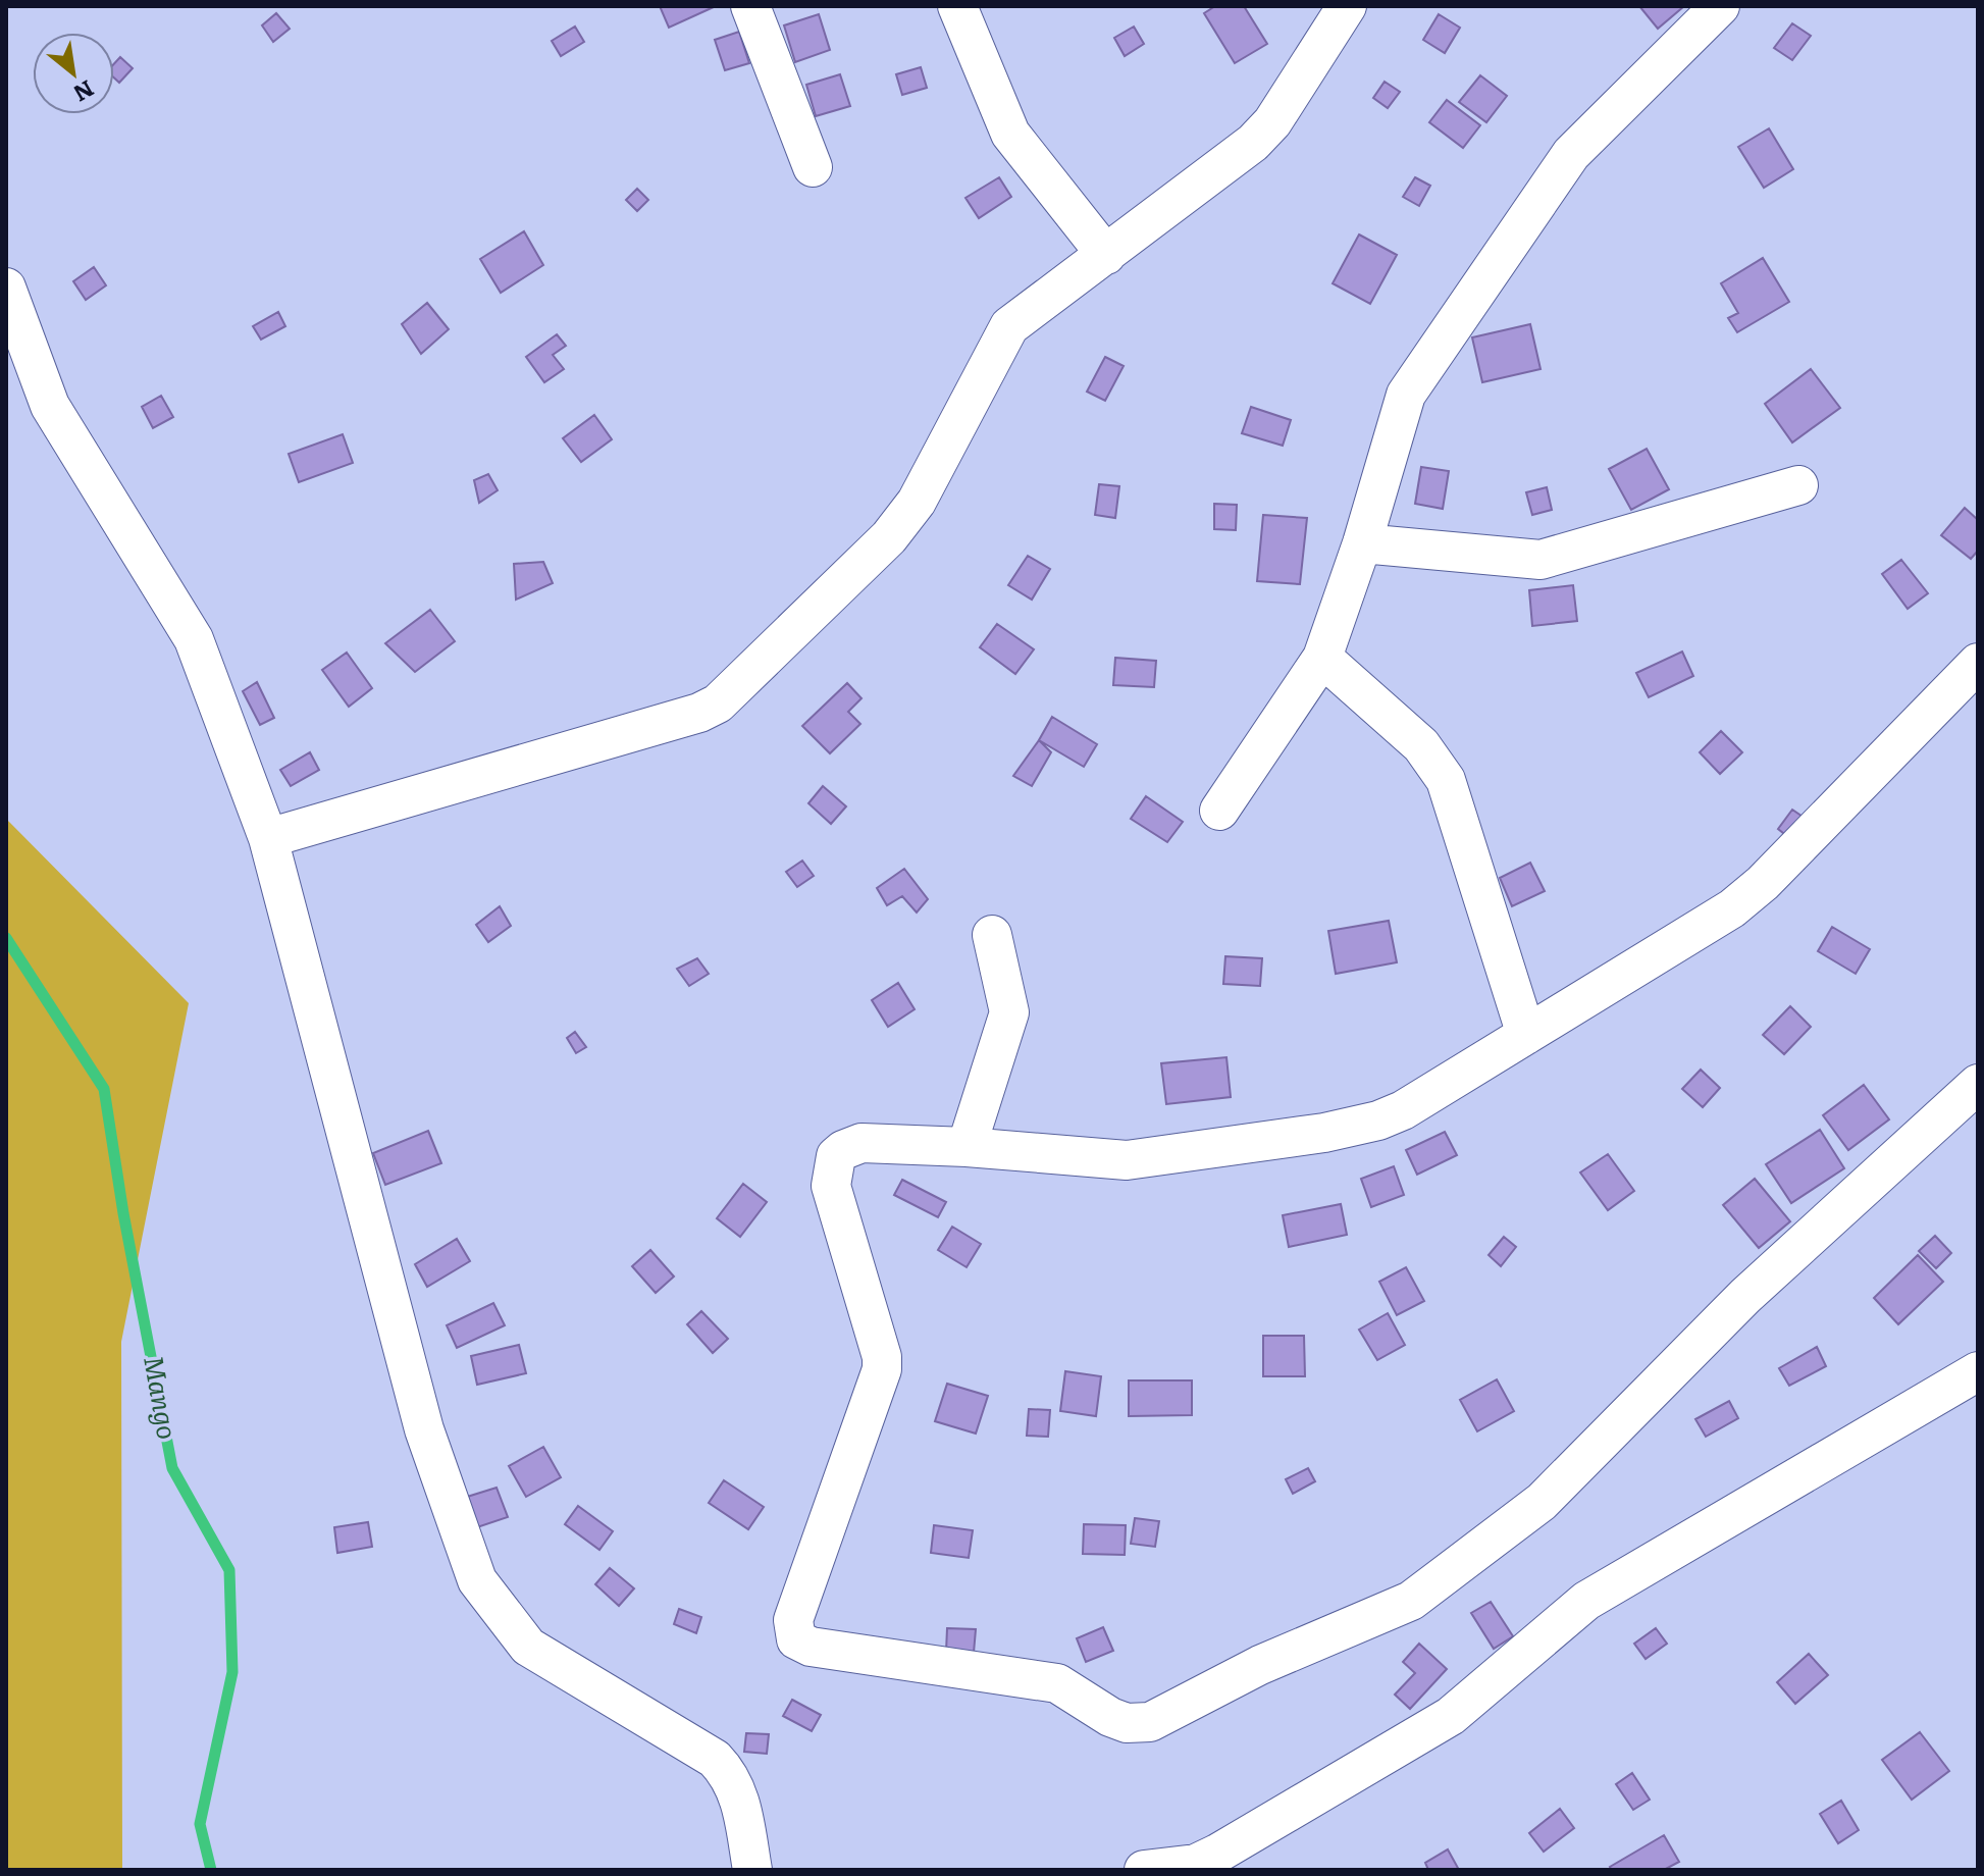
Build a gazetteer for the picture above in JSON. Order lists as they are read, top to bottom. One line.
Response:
{"water":["Mango"],"north":"bottom right"}
